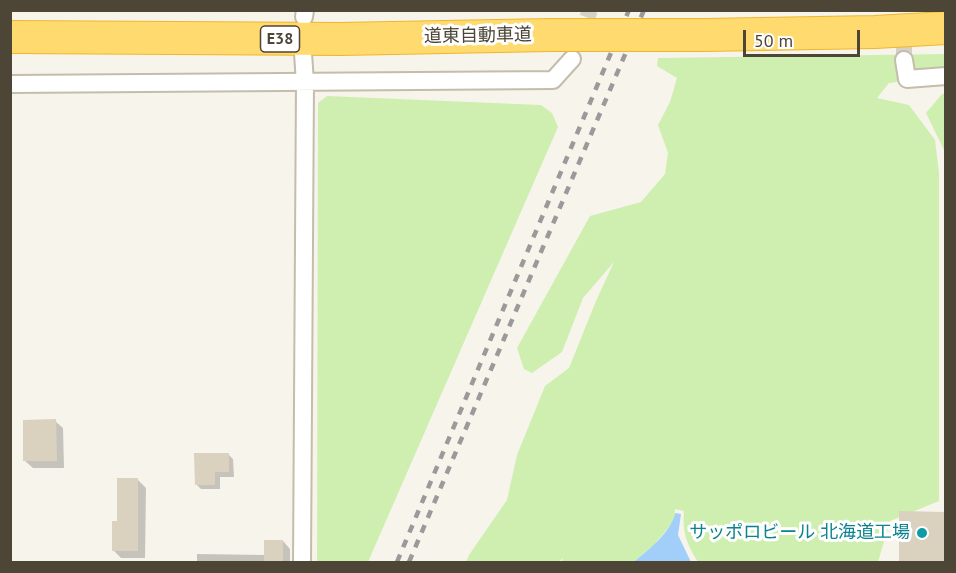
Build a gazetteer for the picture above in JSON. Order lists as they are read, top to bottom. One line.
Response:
{"streets":{"highway":["道東自動車道","E38"]},"places":["サッポロビール 北海道工場"],"scale_bar":"50 m"}
